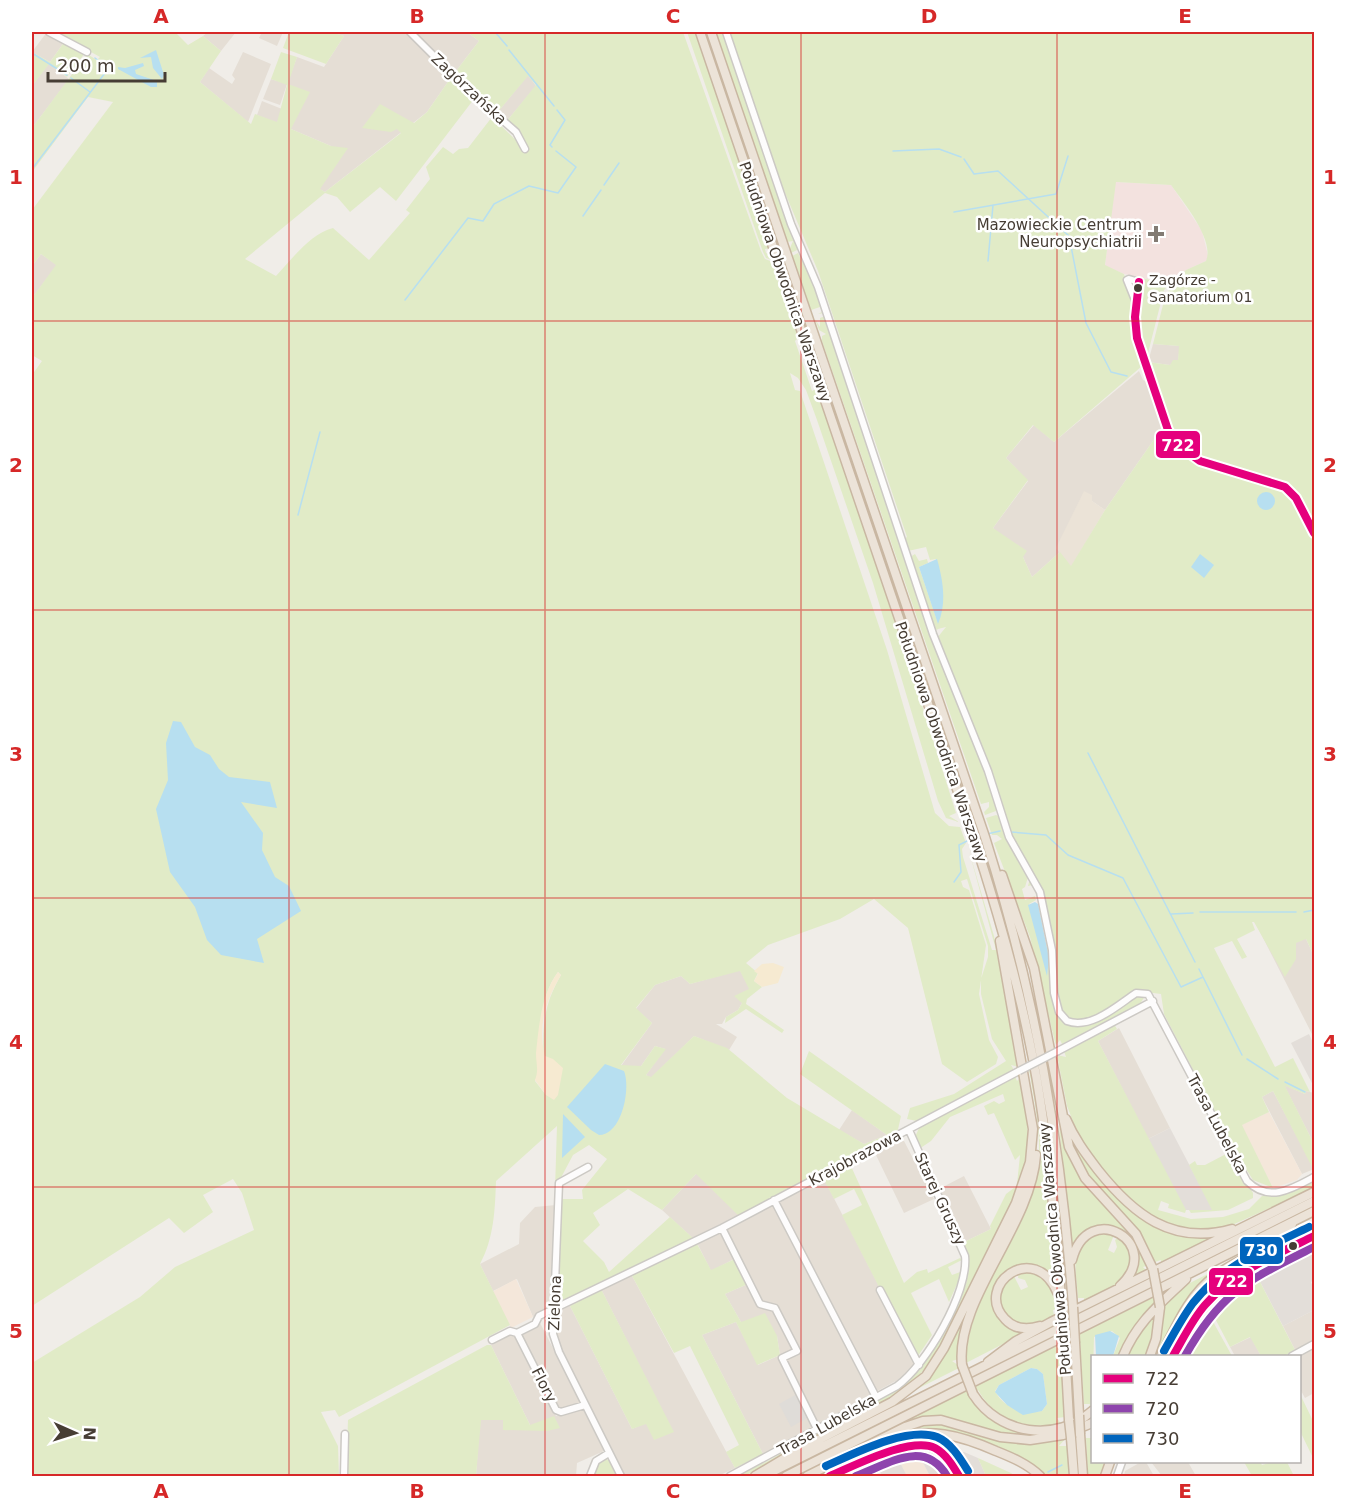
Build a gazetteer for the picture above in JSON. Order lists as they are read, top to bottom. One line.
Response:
{"streets":{"highway":["Południowa Obwodnica Warszawy"],"street":["Zagórzańska","Trasa Lubelska","Krajobrazowa","Starej Gruszy","Zielona","Flory"]},"crossings":[["Trasa Lubelska","Krajobrazowa"],["Trasa Lubelska","Starej Gruszy"],["Krajobrazowa","Starej Gruszy"],["Krajobrazowa","Zielona"],["Krajobrazowa","Flory"],["Zielona","Flory"]],"places":{"health":["Mazowieckie Centrum Neuropsychiatrii"],"other":["Zagórze - Sanatorium 01"]},"lines":["transit line 722","transit line 730","transit line 720"],"legend":["722","720","730"],"scale_bar":"200 m","north":"right","grid":{"columns":["A","B","C","D","E"],"rows":["1","2","3","4","5"]}}
